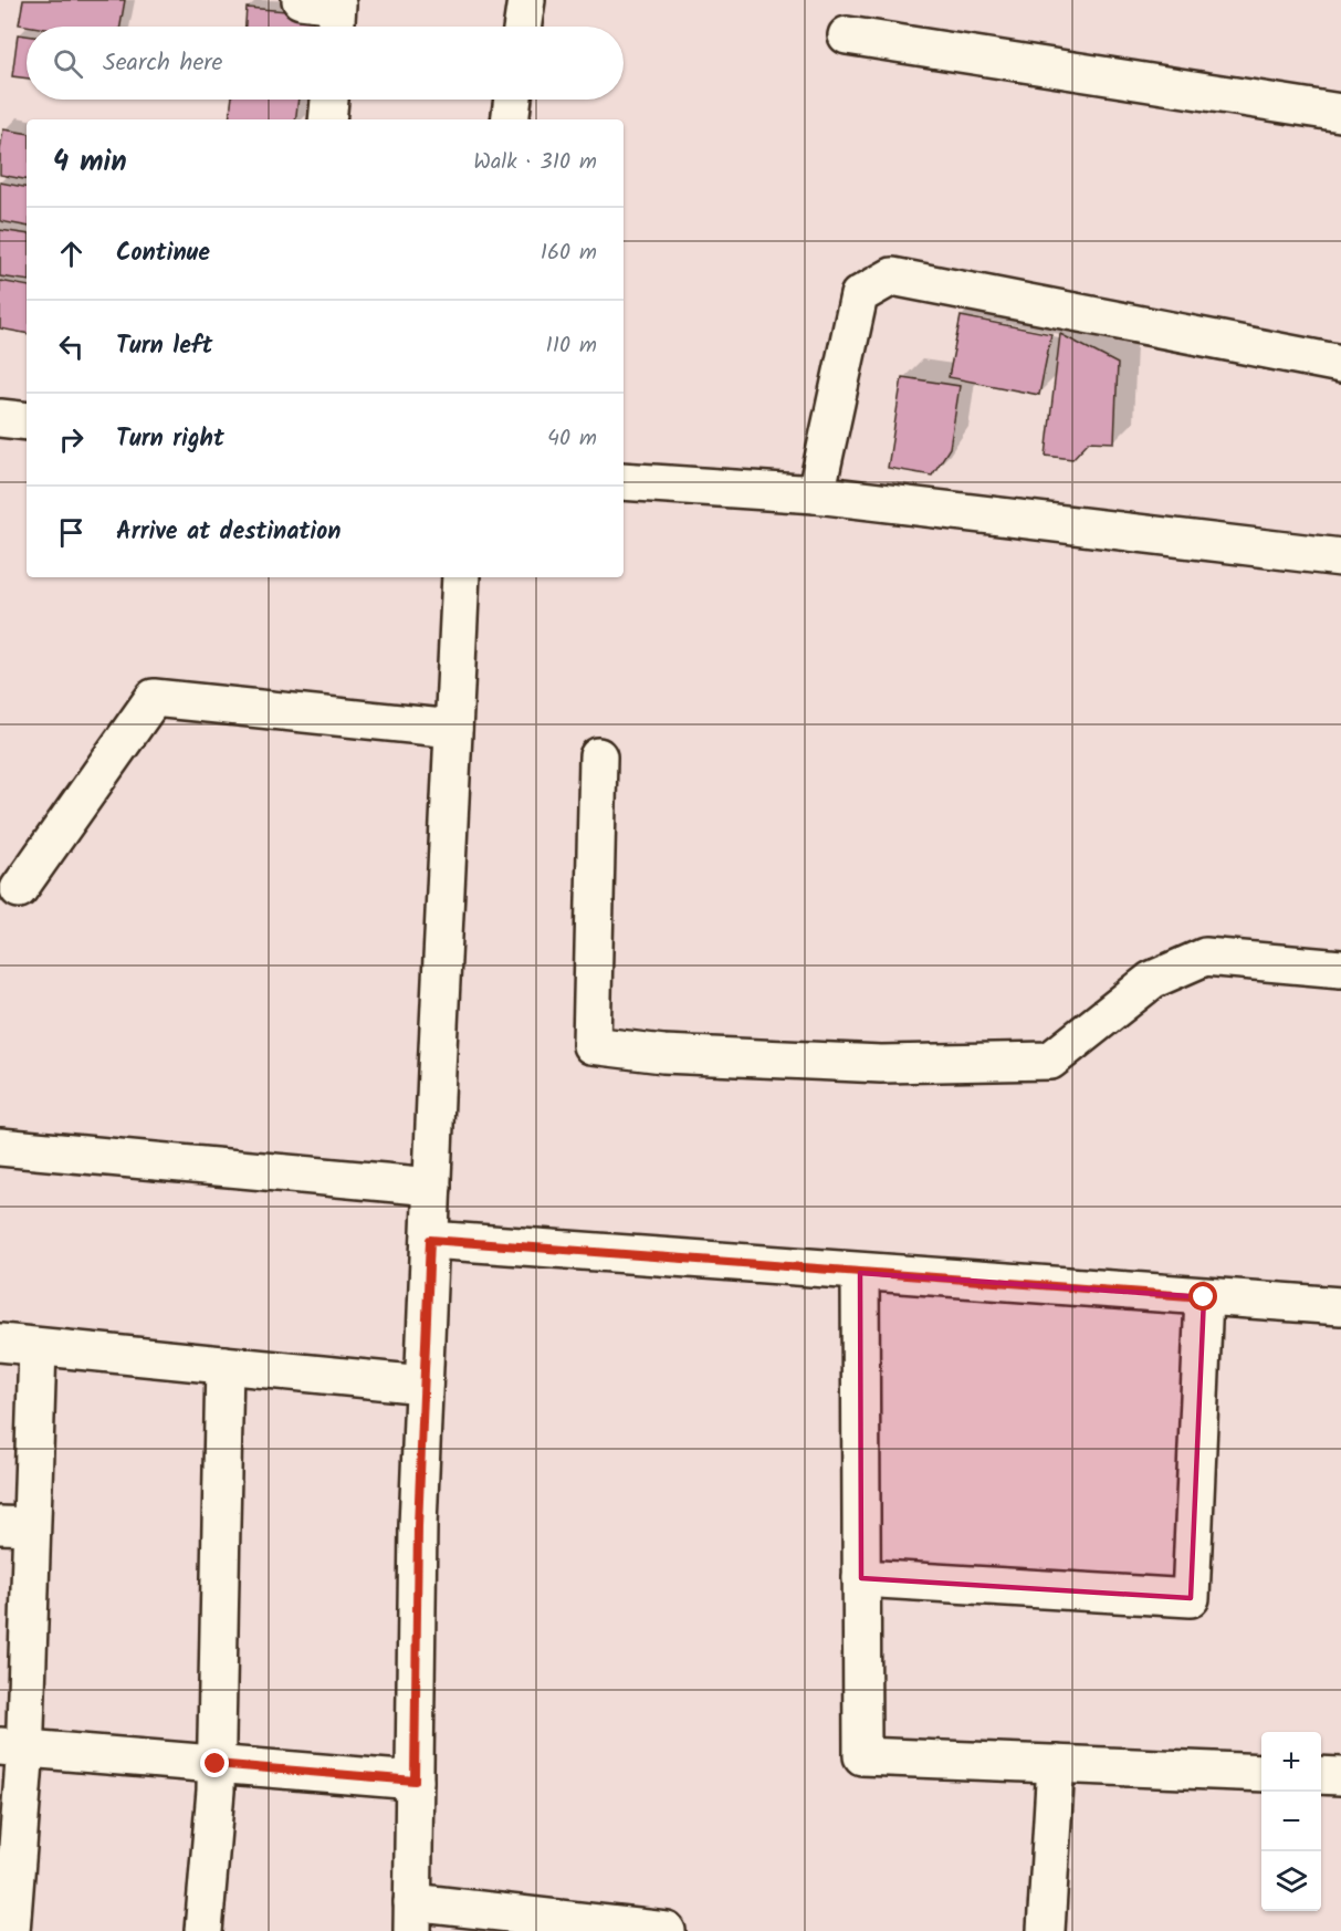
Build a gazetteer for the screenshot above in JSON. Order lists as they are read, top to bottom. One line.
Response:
{"page":{"search":"Search here","heading":["4 min","Walk · 310 m"],"list":[["Continue","160 m"],["Turn left","110 m"],["Turn right","40 m"],"Arrive at destination"],"map_buttons":["+","−"]}}
